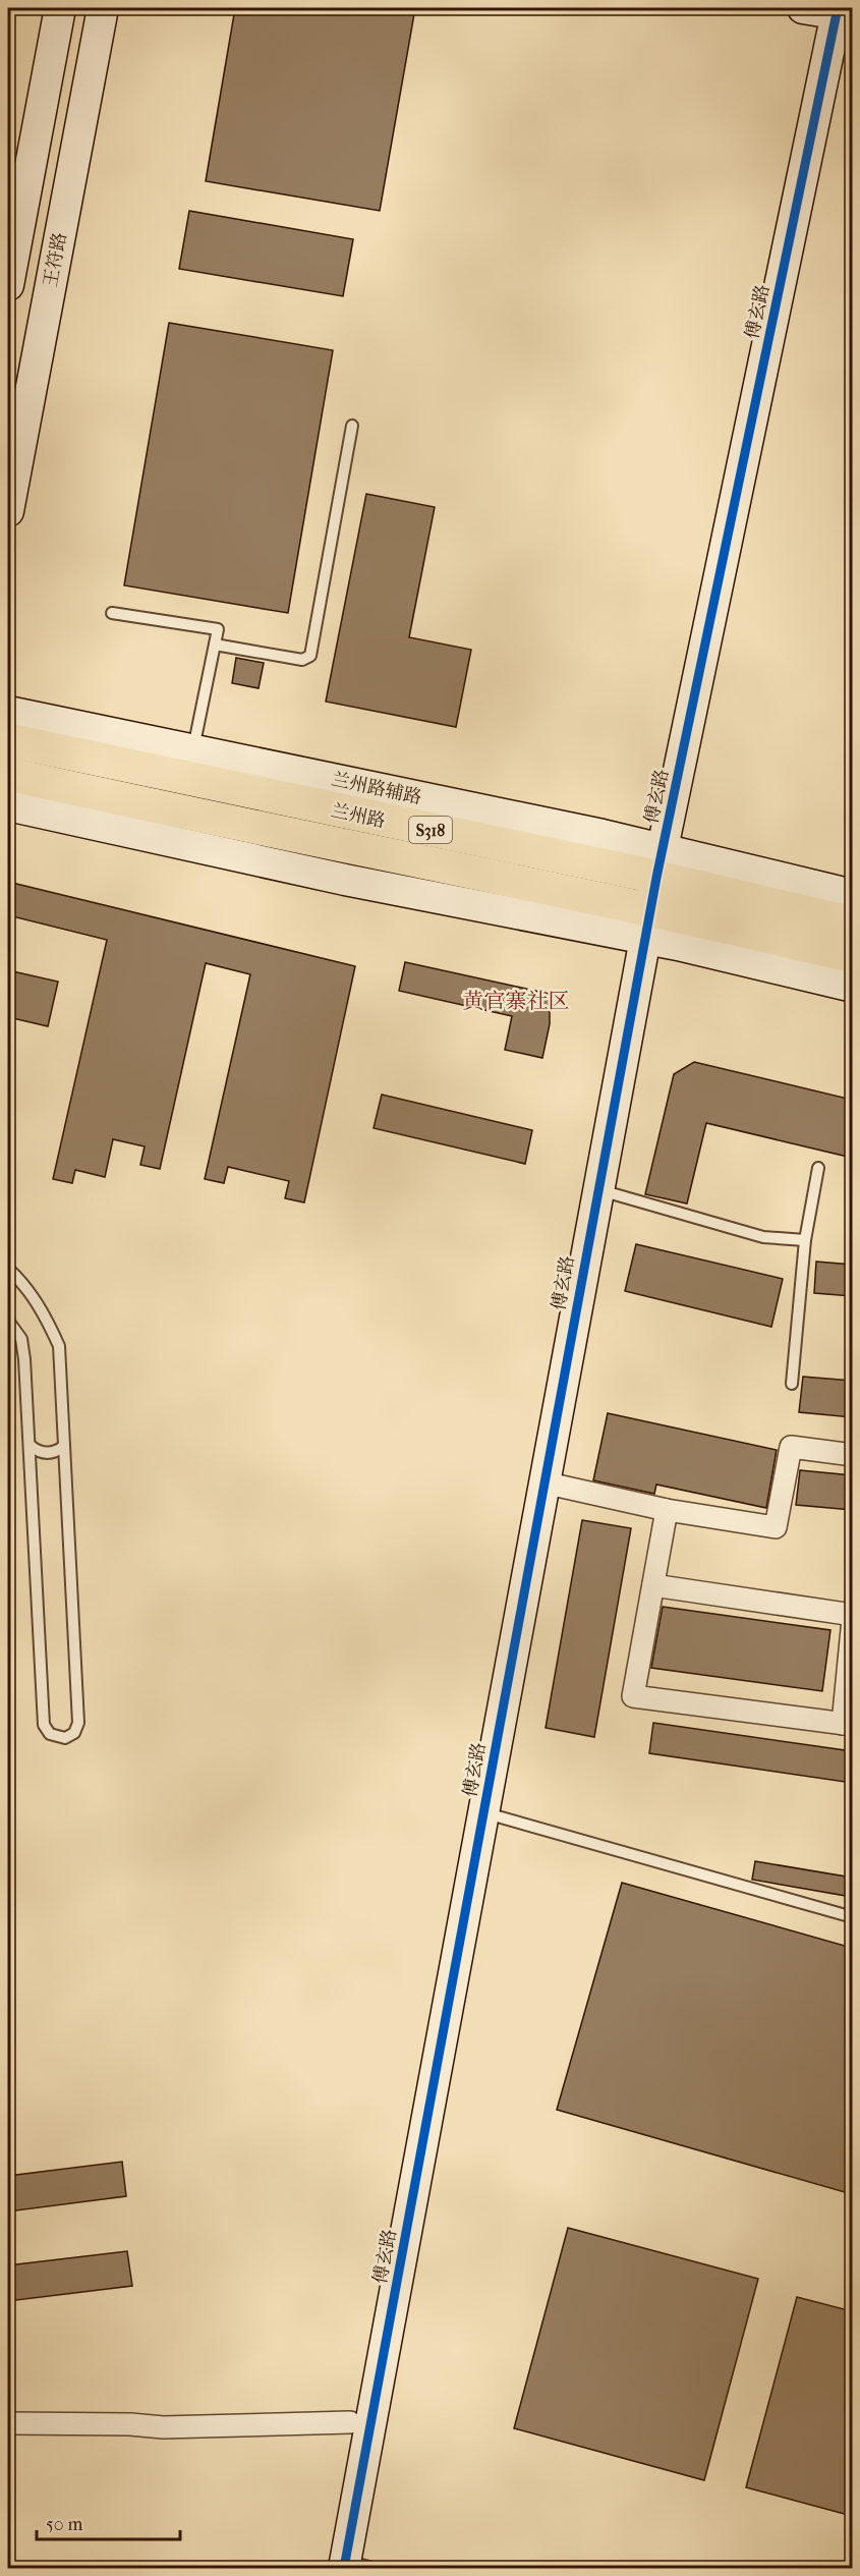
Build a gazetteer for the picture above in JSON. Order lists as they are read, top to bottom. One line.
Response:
{"streets":{"main road":["兰州路","S318"],"street":["王符路","傅玄路"]},"crossings":[["傅玄路","兰州路"]],"districts":["黄官寨社区"],"scale_bar":"50 m"}
